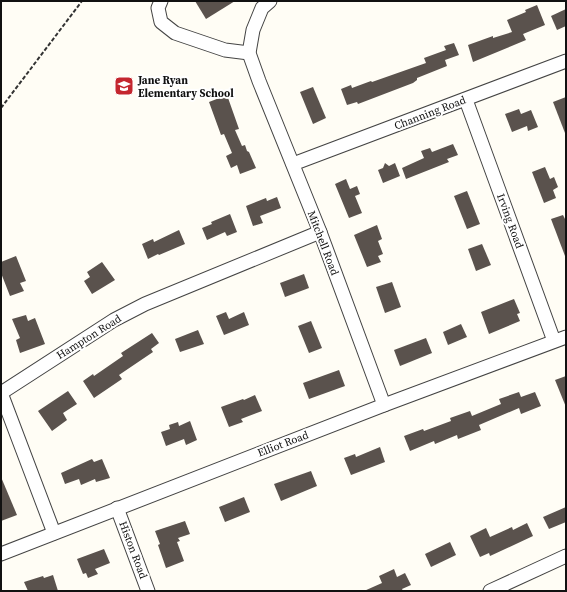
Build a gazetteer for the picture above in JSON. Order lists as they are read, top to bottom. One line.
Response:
{"streets":{"street":["Channing Road","Irving Road","Mitchell Road","Hampton Road","Elliot Road","Histon Road"]},"crossings":[["Channing Road","Irving Road"],["Channing Road","Mitchell Road"],["Irving Road","Elliot Road"],["Mitchell Road","Hampton Road"],["Mitchell Road","Elliot Road"],["Hampton Road","Elliot Road"],["Elliot Road","Histon Road"]],"places":{"school or university":["Jane Ryan Elementary School"]}}
